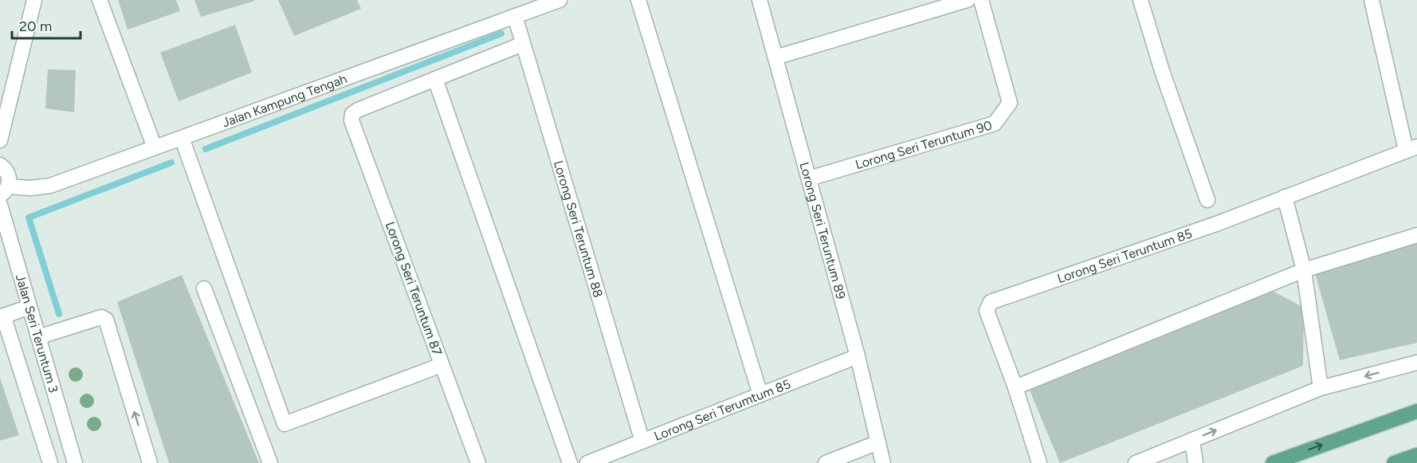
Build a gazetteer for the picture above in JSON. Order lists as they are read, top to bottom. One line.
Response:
{"streets":{"street":["Jalan Kampung Tengah","Lorong Seri Teruntum 90","Lorong Seri Teruntum 88","Lorong Seri Teruntum 89","Lorong Seri Teruntum 85","Lorong Seri Teruntum 87","Jalan Seri Teruntum 3","Lorong Seri Terumtum 85"]},"crossings":[["Jalan Kampung Tengah","Lorong Seri Teruntum 88"],["Lorong Seri Teruntum 90","Lorong Seri Teruntum 89"],["Lorong Seri Teruntum 88","Lorong Seri Terumtum 85"],["Lorong Seri Teruntum 89","Lorong Seri Terumtum 85"]],"scale_bar":"20 m"}
